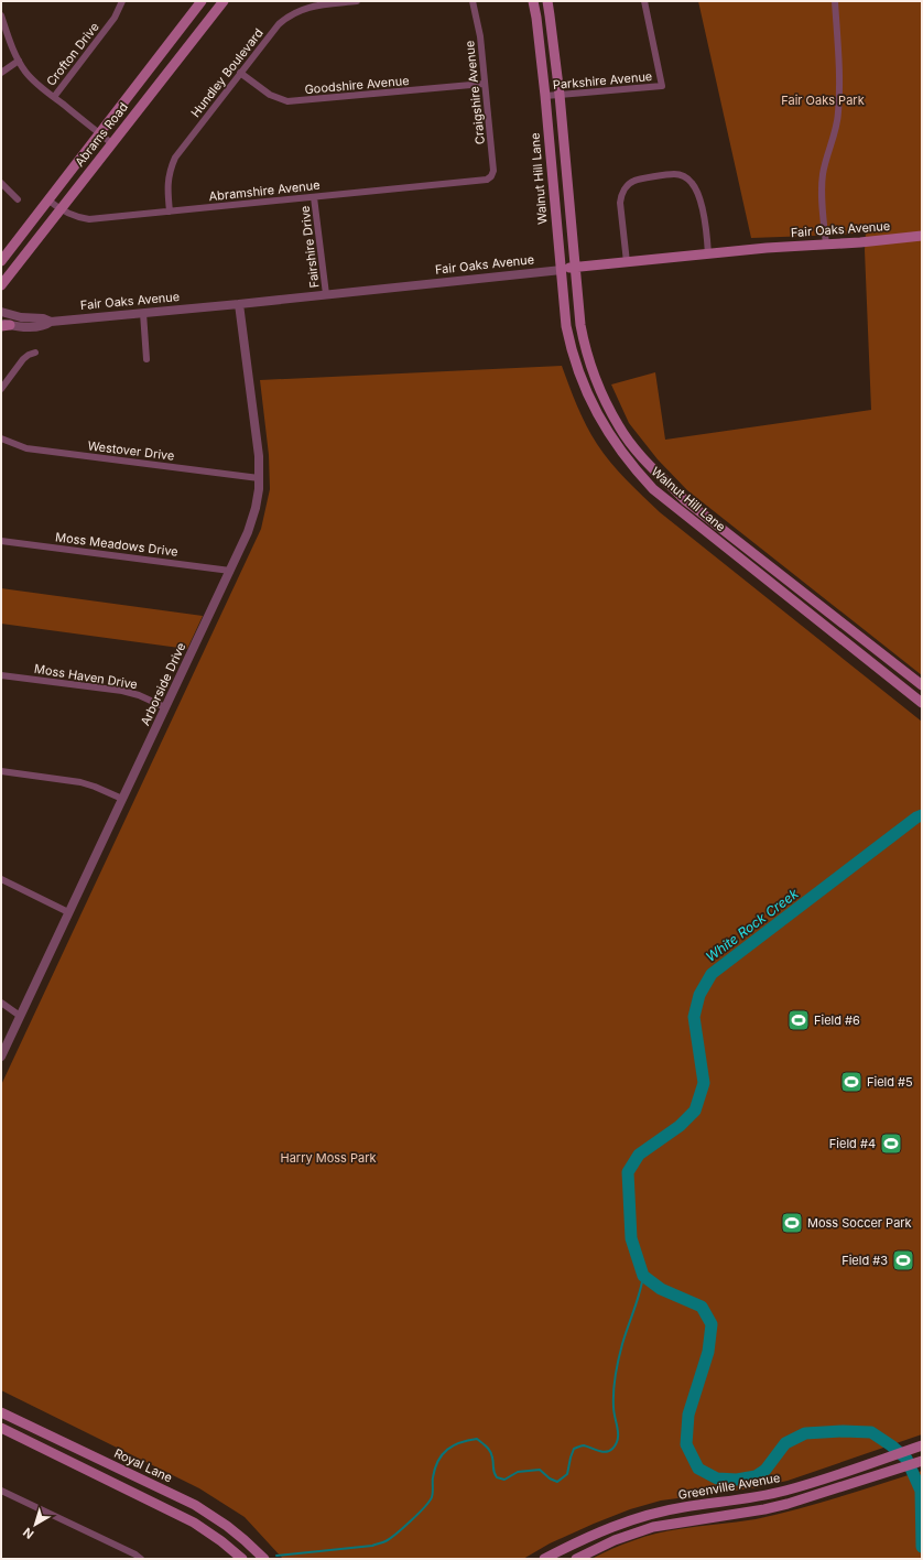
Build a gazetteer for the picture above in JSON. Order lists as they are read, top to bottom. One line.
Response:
{"streets":{"main road":["Abrams Road","Walnut Hill Lane","Fair Oaks Avenue","Royal Lane","Greenville Avenue"],"street":["Crofton Drive","Hundley Boulevard","Parkshire Avenue","Goodshire Avenue","Craigshire Avenue","Abramshire Avenue","Fairshire Drive","Westover Drive","Moss Meadows Drive","Moss Haven Drive","Arborside Drive"]},"crossings":[["Hundley Boulevard","Goodshire Avenue"],["Hundley Boulevard","Abramshire Avenue"],["Parkshire Avenue","Walnut Hill Lane"],["Goodshire Avenue","Craigshire Avenue"],["Craigshire Avenue","Abramshire Avenue"],["Abrams Road","Abramshire Avenue"],["Walnut Hill Lane","Fair Oaks Avenue"],["Abramshire Avenue","Fairshire Drive"],["Fair Oaks Avenue","Fairshire Drive"],["Fair Oaks Avenue","Arborside Drive"],["Westover Drive","Arborside Drive"],["Moss Meadows Drive","Arborside Drive"],["Moss Haven Drive","Arborside Drive"]],"water":["White Rock Creek"],"parks":["Fair Oaks Park","Harry Moss Park"],"places":{"sports":["Field #6","Field #5","Field #4","Moss Soccer Park","Field #3"]},"north":"bottom left"}
